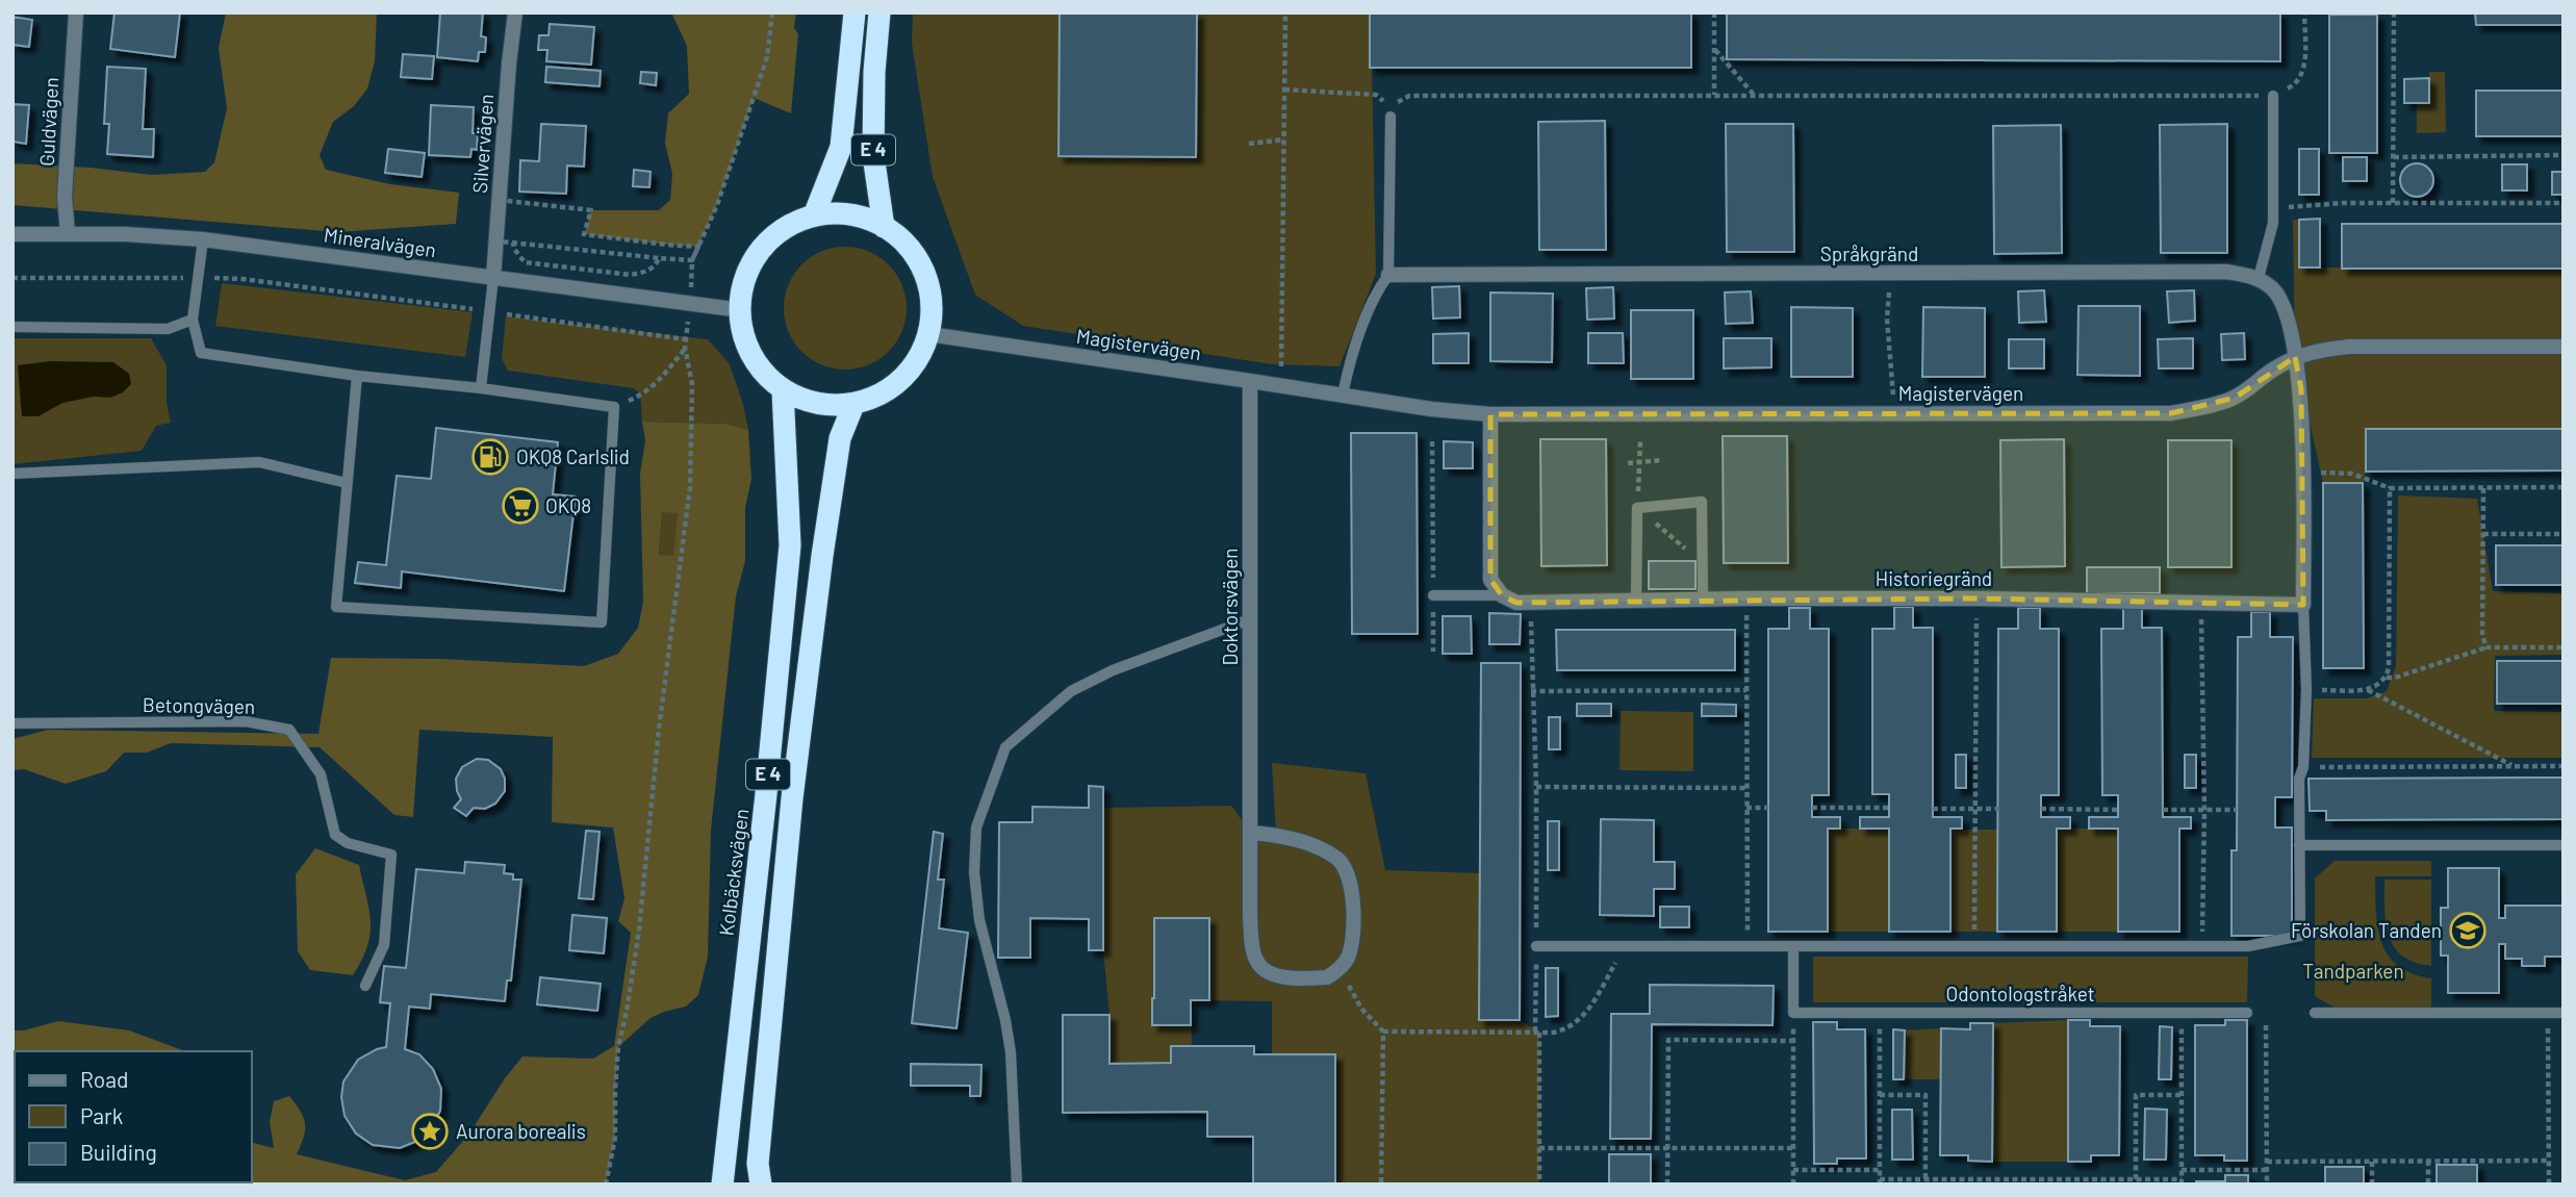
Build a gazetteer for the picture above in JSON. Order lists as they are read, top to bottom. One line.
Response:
{"streets":{"highway":["E 4","Kolbäcksvägen"],"street":["Guldvägen","Silvervägen","Mineralvägen","Språkgränd","Magistervägen","Historiegränd","Doktorsvägen"],"lane":["Betongvägen","Odontologstråket"]},"crossings":[["Guldvägen","Mineralvägen"],["E 4","Mineralvägen"],["E 4","Magistervägen"],["E 4","Kolbäcksvägen"],["Mineralvägen","Magistervägen"],["Mineralvägen","Kolbäcksvägen"],["Magistervägen","Doktorsvägen"],["Magistervägen","Kolbäcksvägen"]],"parks":["Tandparken"],"places":{"fuel station":["OKQ8 Carlslid"],"supermarket":["OKQ8"],"school or university":["Förskolan Tanden"],"place":["Aurora borealis"]},"legend":["Road","Park","Building"]}
